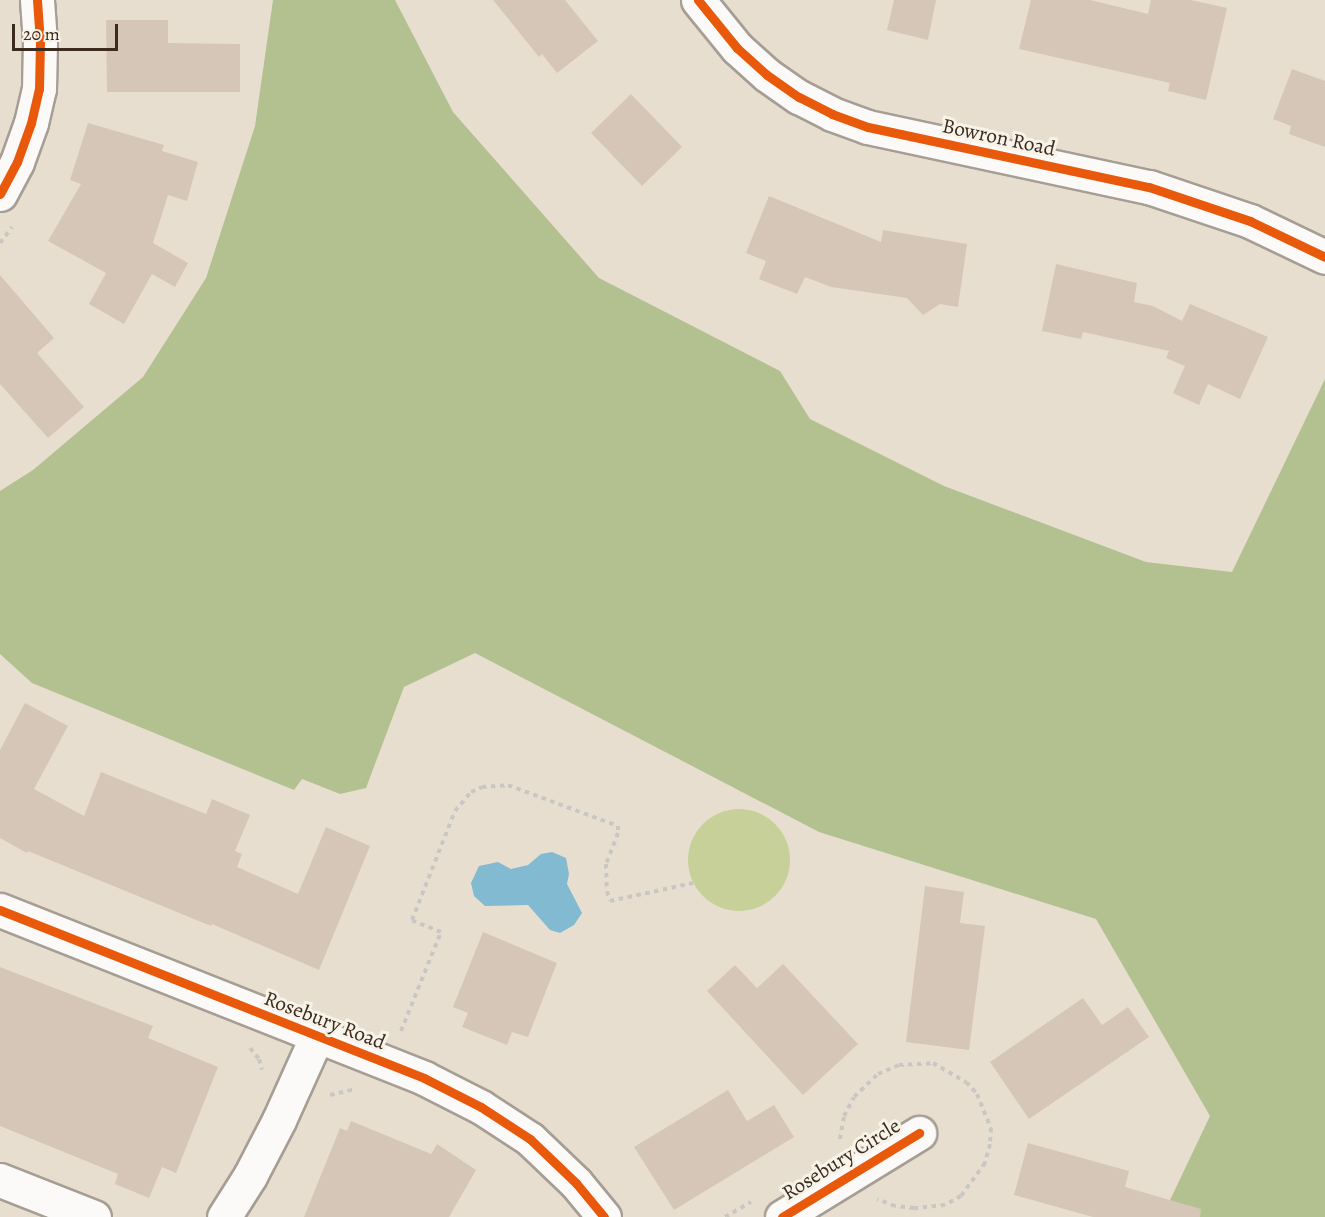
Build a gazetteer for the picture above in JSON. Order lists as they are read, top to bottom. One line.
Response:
{"streets":{"street":["Bowron Road","Rosebury Road","Rosebury Circle"]},"scale_bar":"20 m"}
